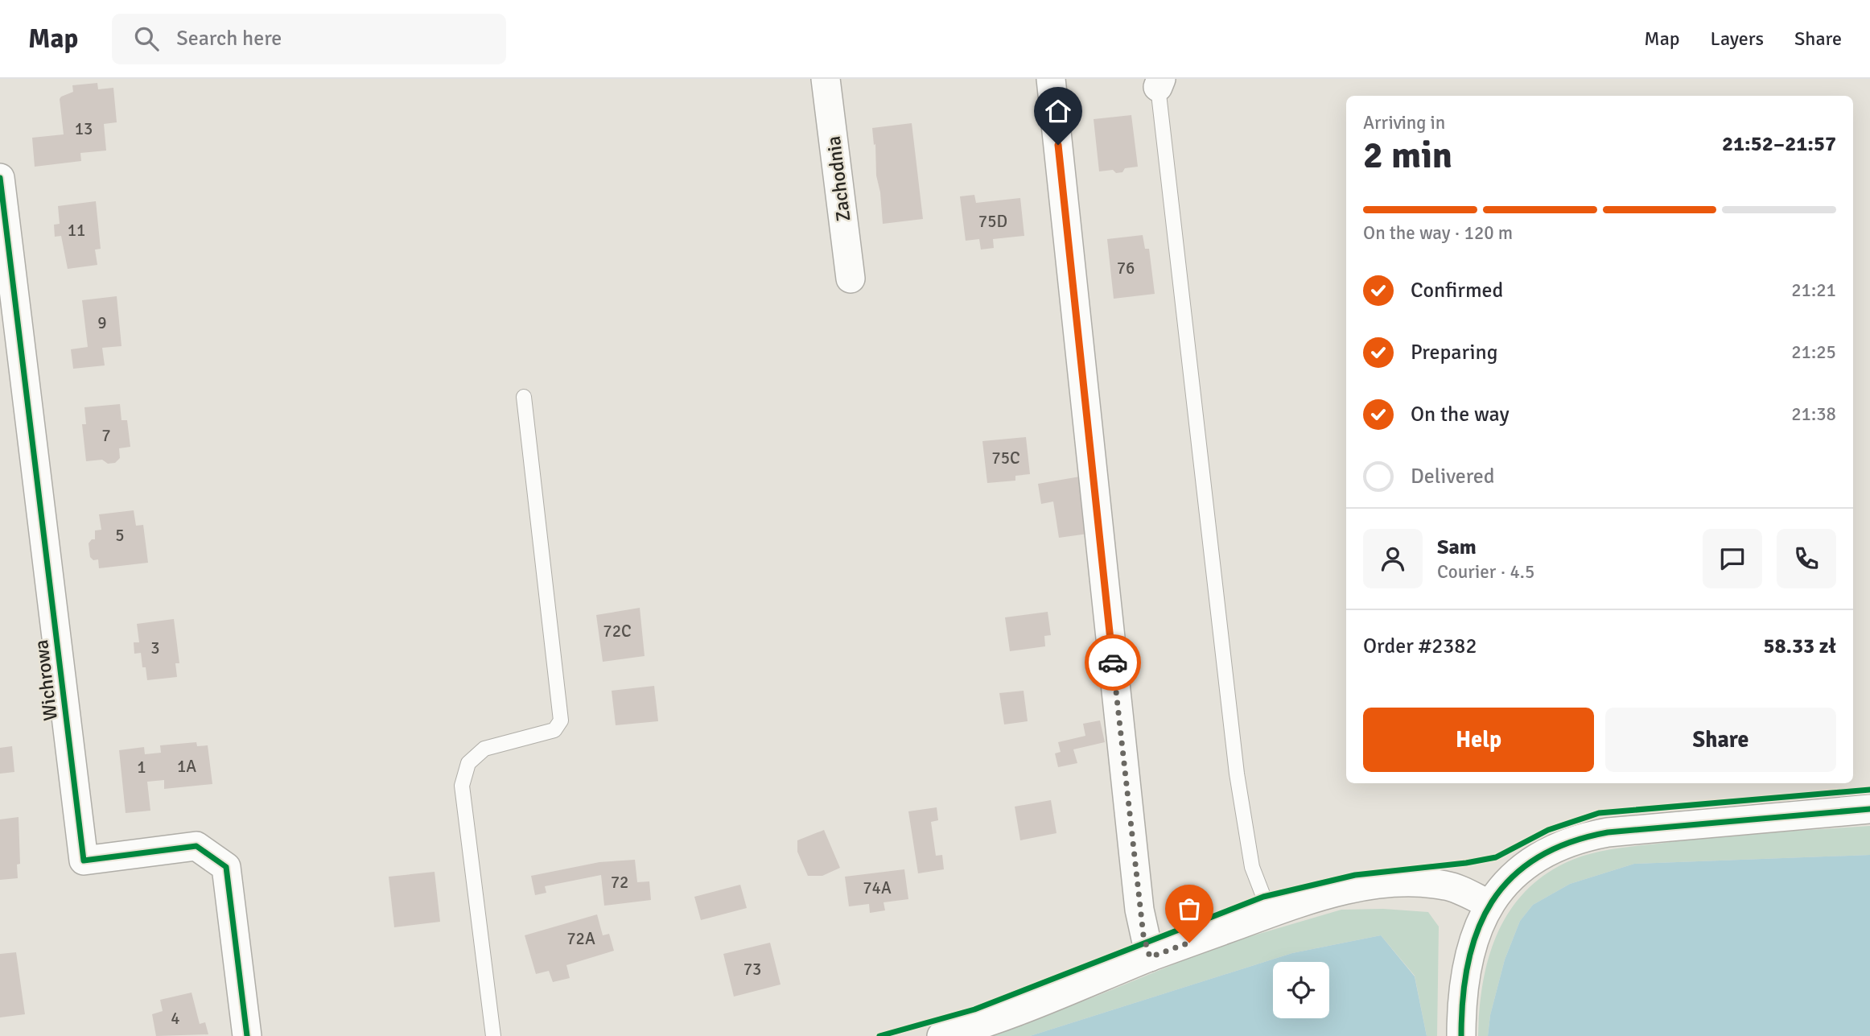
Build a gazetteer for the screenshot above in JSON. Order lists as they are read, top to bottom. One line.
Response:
{"streets":{"street":["Zachodnia","Wichrowa"]},"house_numbers":["13","75D","11","76","9","7","75C","5","72C","3","1A","1","72","74A","72A","73","4"],"page":{"header":"Map","search":"Search here","nav":["Map","Layers","Share"],"heading":["2 min","Arriving in","21:52–21:57"],"panel":["Sam","Courier · 4.5","Order #2382","58.33 zł"],"bar":"On the way · 120 m","list":[["Confirmed","21:21"],["Preparing","21:25"],["On the way","21:38"],"Delivered"],"buttons":["Help","Share"]}}
